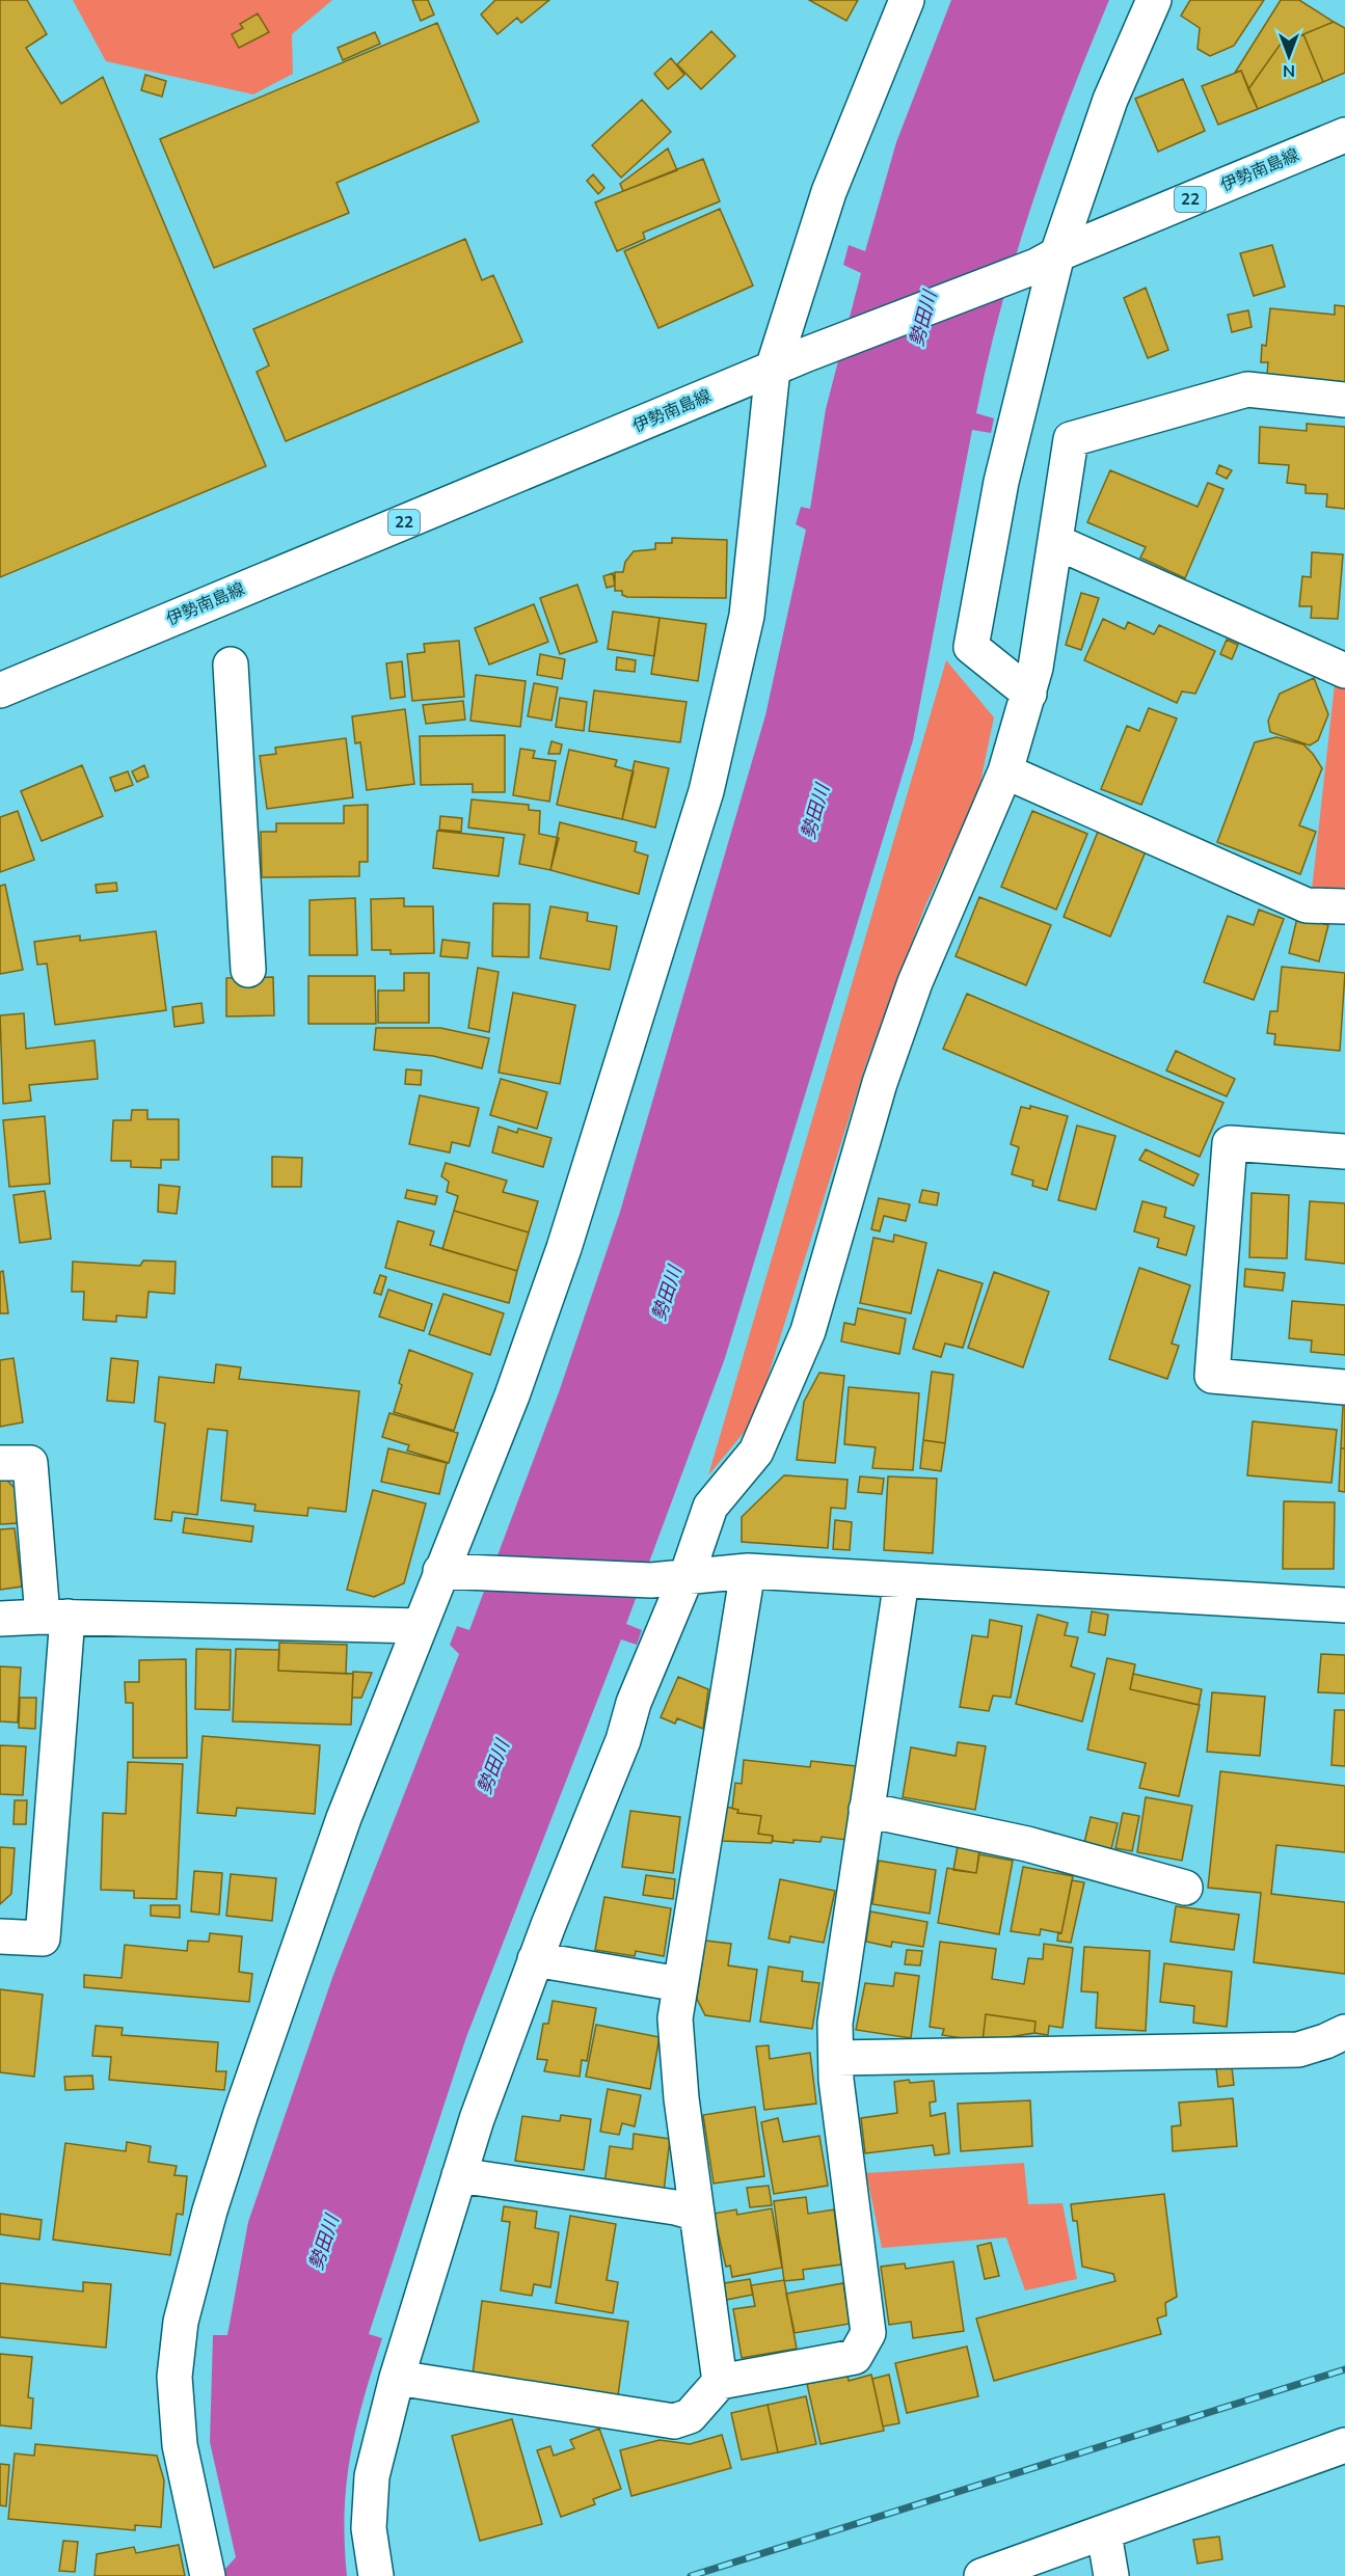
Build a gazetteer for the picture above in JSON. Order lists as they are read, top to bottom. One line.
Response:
{"streets":{"street":["伊勢南島線","22"]},"water":["勢田川"],"north":"bottom"}
